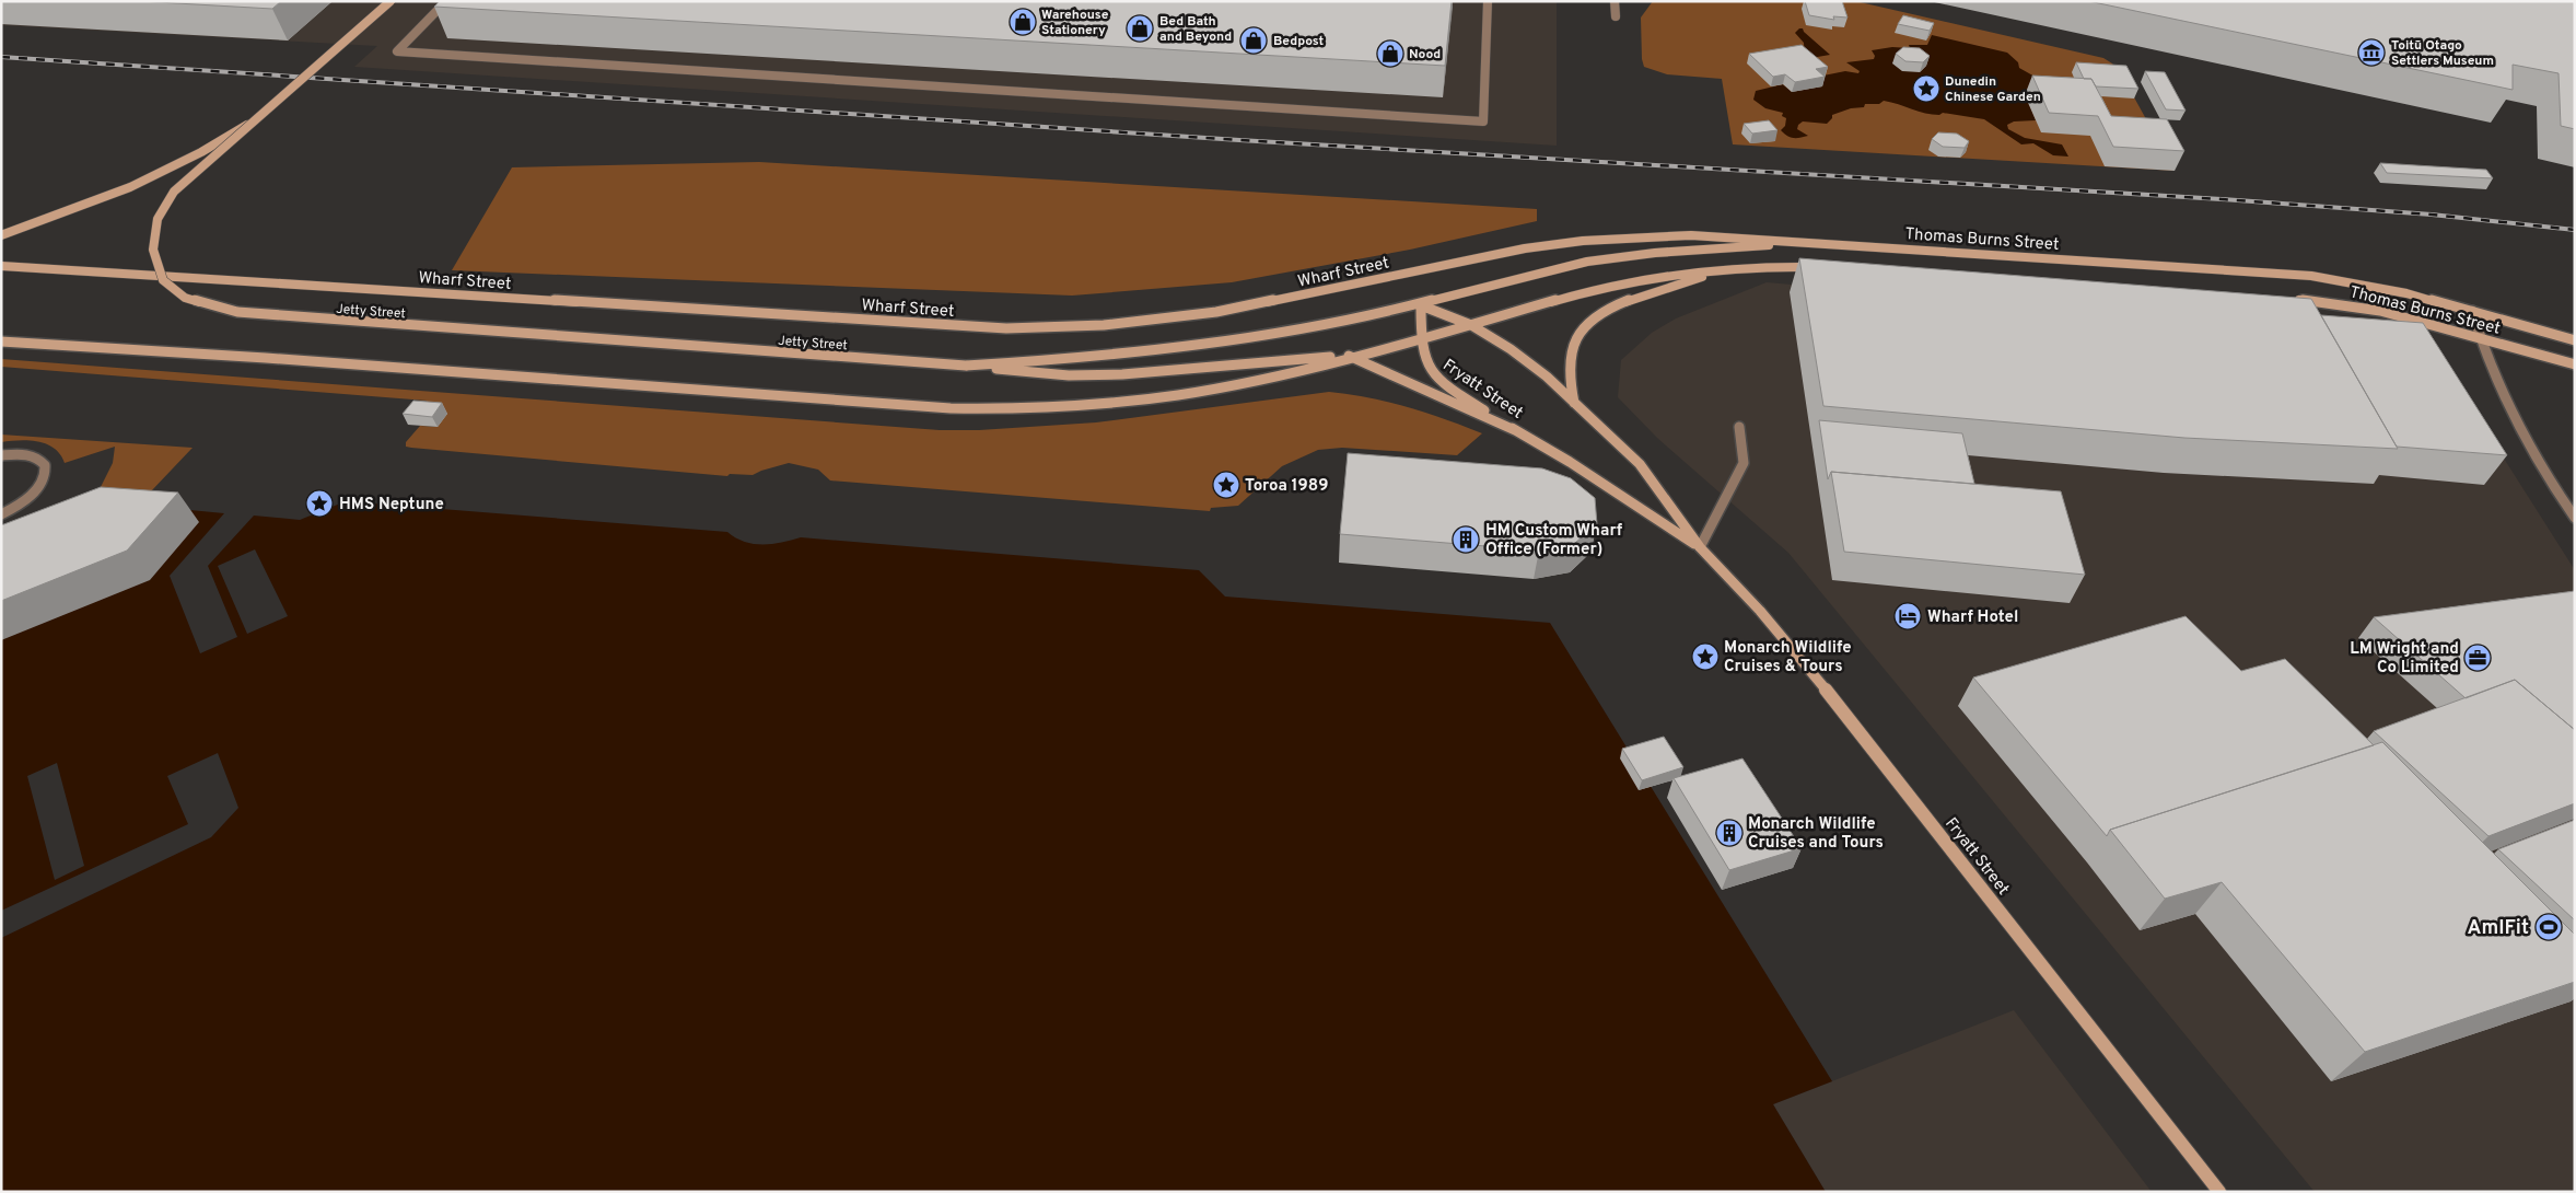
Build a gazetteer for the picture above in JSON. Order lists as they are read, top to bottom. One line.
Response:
{"streets":{"main road":["Thomas Burns Street","Wharf Street","Jetty Street","Fryatt Street"]},"crossings":[["Thomas Burns Street","Wharf Street"]],"places":{"shop":["Warehouse Stationery","Bed Bath and Beyond","Bedpost","Nood"],"museum":["Toitū Otago Settlers Museum"],"place":["Dunedin Chinese Garden","Toroa 1989","HMS Neptune","Monarch Wildlife Cruises & Tours"],"building":["HM Custom Wharf Office (Former)","Monarch Wildlife Cruises and Tours"],"hotel":["Wharf Hotel"],"office":["LM Wright and Co Limited"],"sports":["AmIFit"]}}
